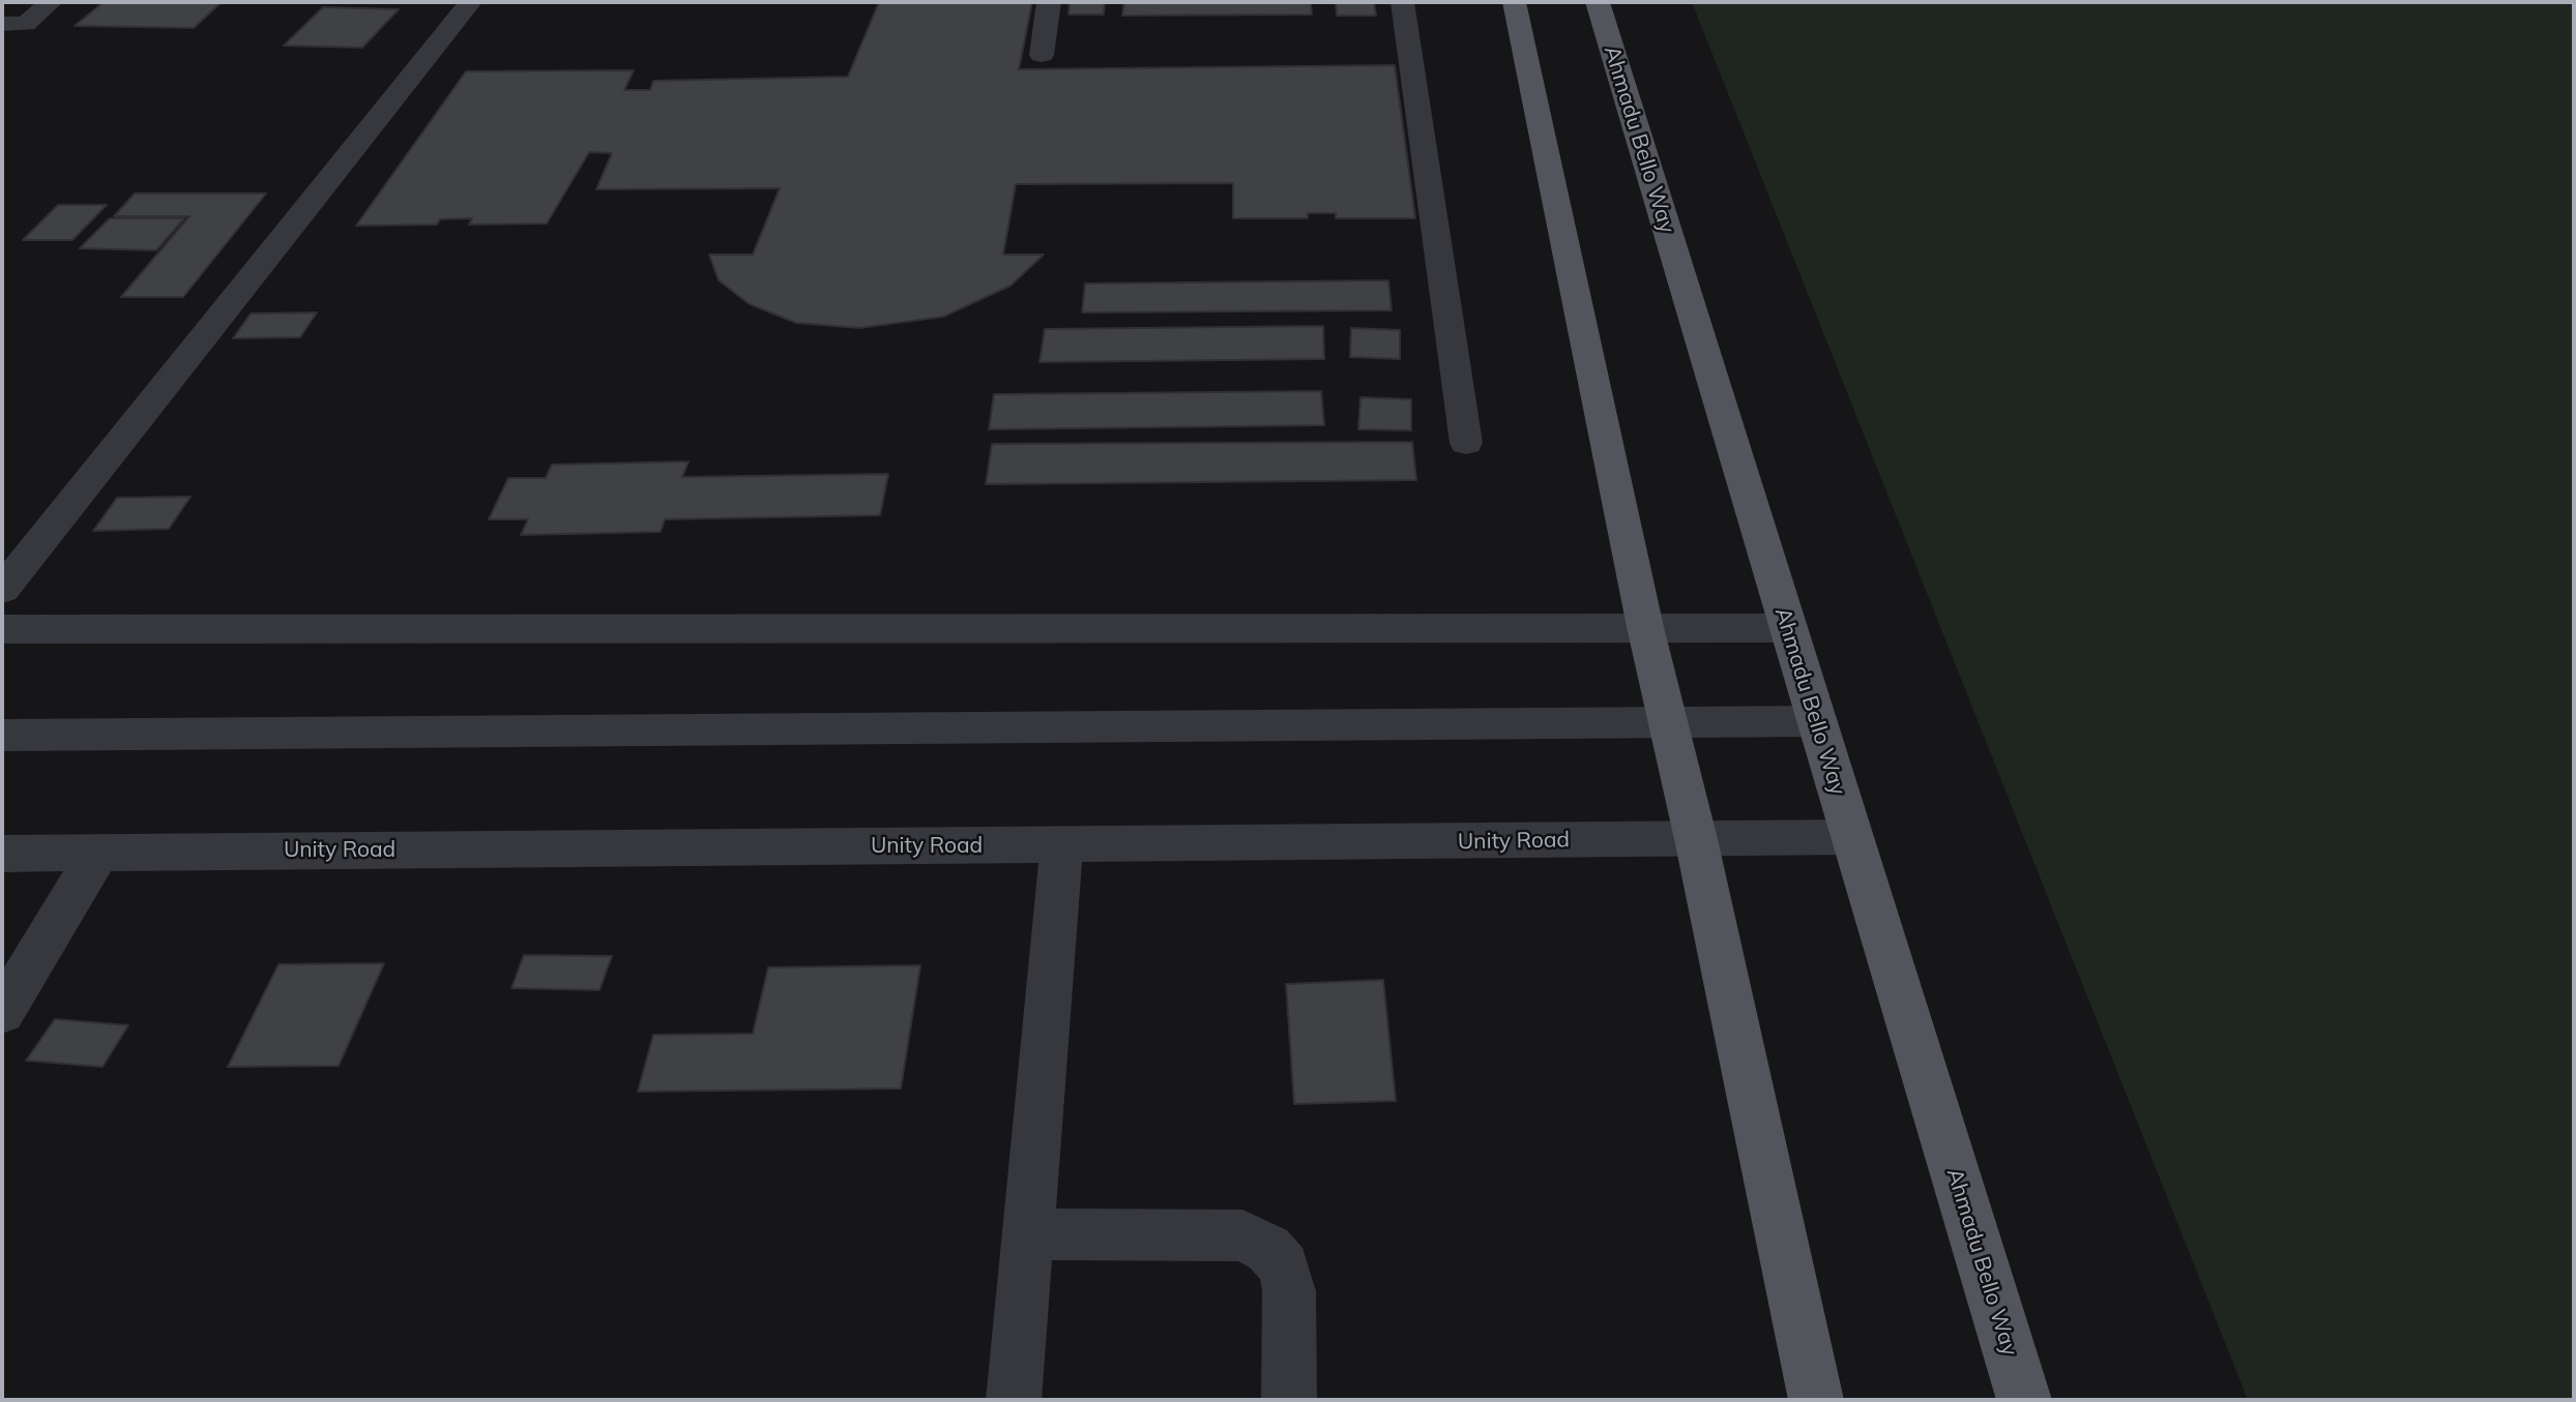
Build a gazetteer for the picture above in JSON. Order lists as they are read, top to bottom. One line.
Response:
{"streets":{"main road":["Ahmadu Bello Way"],"street":["Unity Road"]},"crossings":[["Ahmadu Bello Way","Unity Road"]]}
